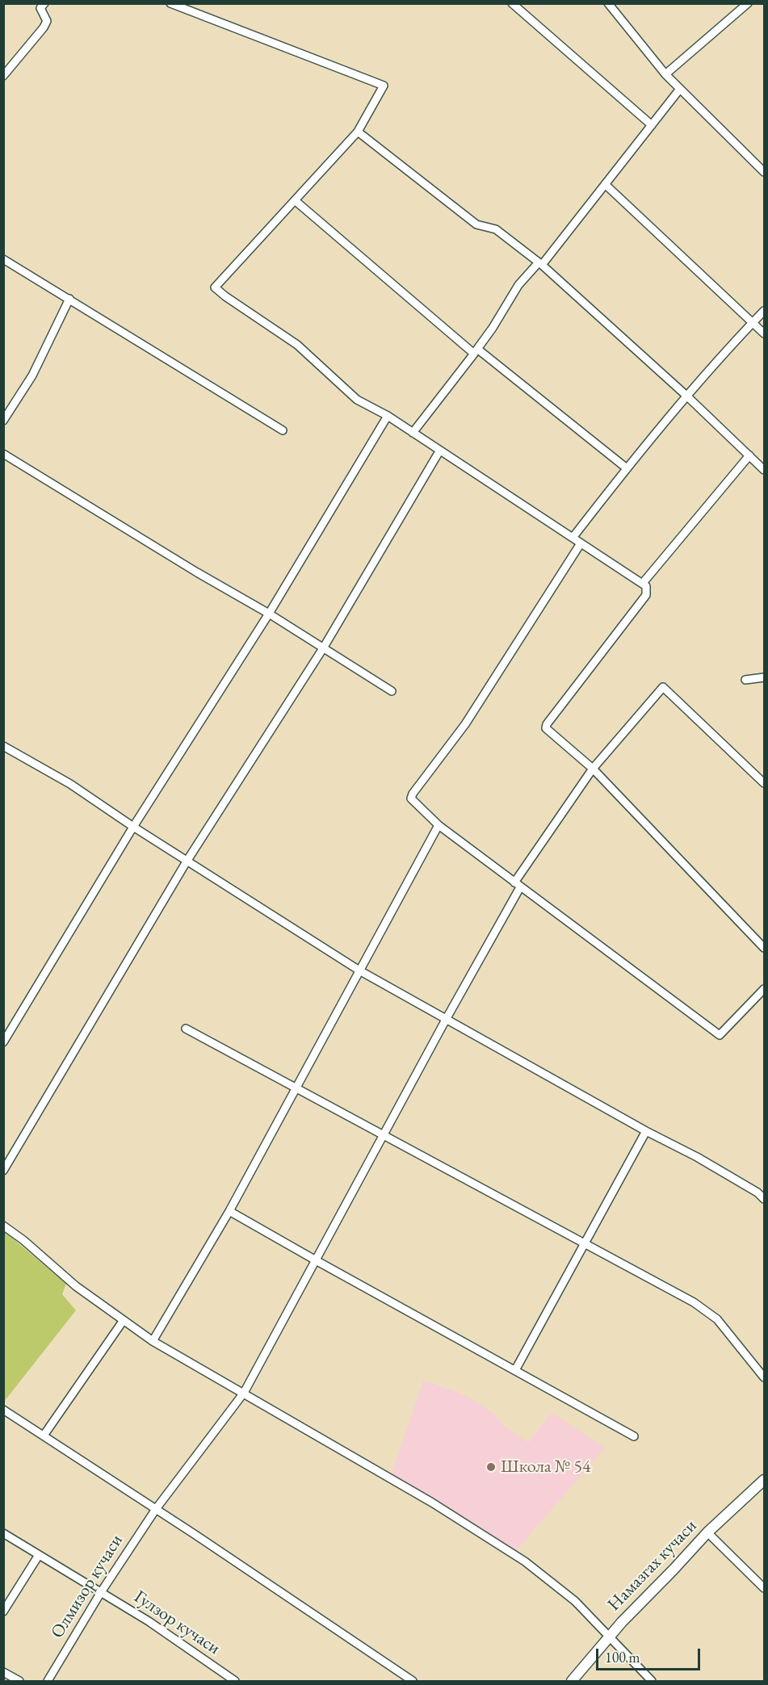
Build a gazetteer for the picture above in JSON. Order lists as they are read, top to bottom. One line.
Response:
{"streets":{"street":["Намазгах кучаси","Олмизор кучаси","Гулзор кучаси"]},"crossings":[["Олмизор кучаси","Гулзор кучаси"]],"places":["Школа № 54"],"scale_bar":"100 m"}
